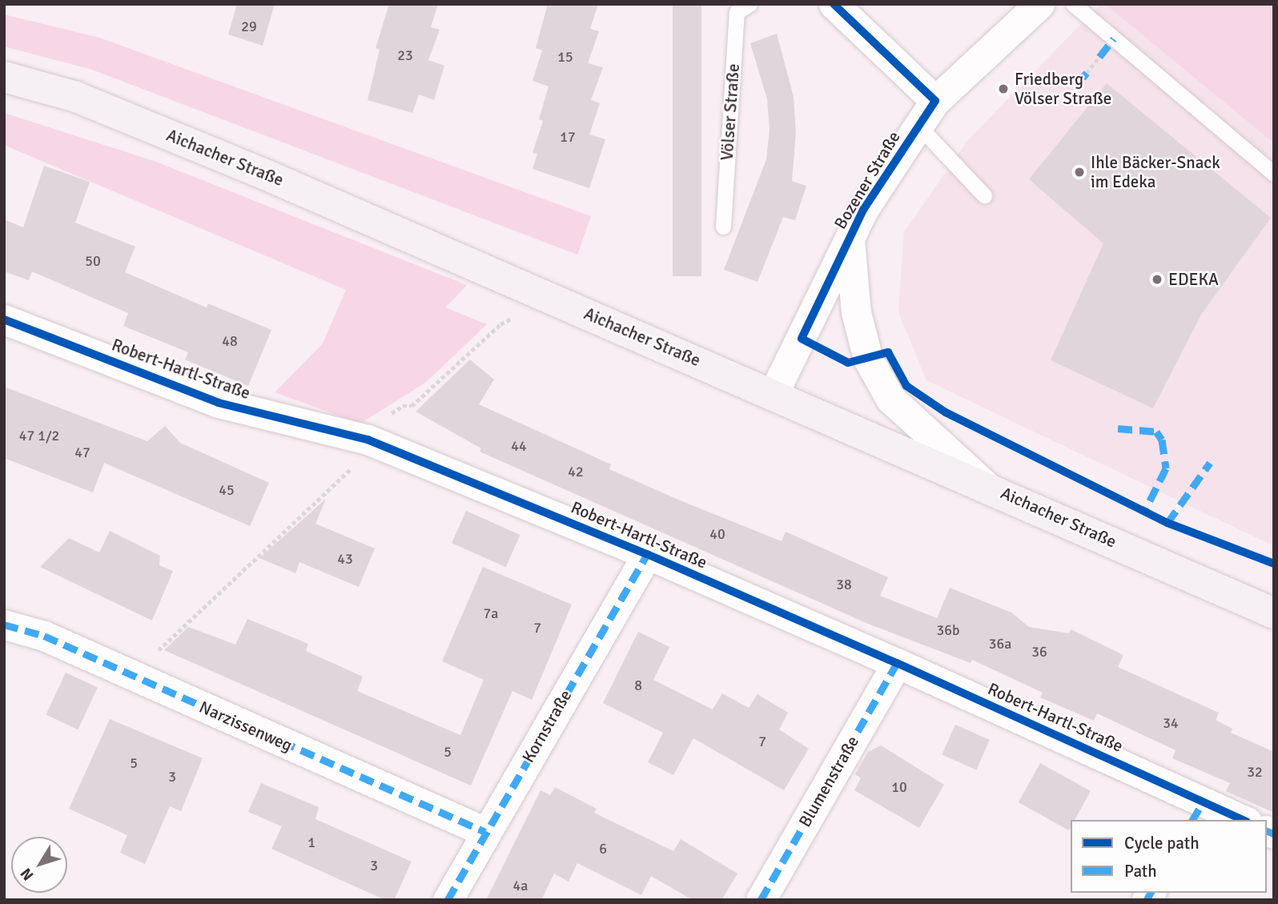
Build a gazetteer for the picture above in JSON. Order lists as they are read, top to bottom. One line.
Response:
{"streets":{"main road":["Aichacher Straße"],"street":["Bozener Straße","Robert-Hartl-Straße","Narzissenweg","Kornstraße","Blumenstraße"],"lane":["Völser Straße"]},"crossings":[["Aichacher Straße","Bozener Straße"],["Robert-Hartl-Straße","Kornstraße"],["Robert-Hartl-Straße","Blumenstraße"],["Narzissenweg","Kornstraße"]],"places":["Friedberg Völser Straße","Ihle Bäcker-Snack im Edeka","EDEKA"],"house_numbers":["29","23","15","17","50","48","47 1/2","44","47","42","45","40","43","38","7a","7","36b","36a","36","8","34","7","5","5","32","3","10","1","6","3","4a"],"legend":["Cycle path","Path"],"north":"bottom left"}
